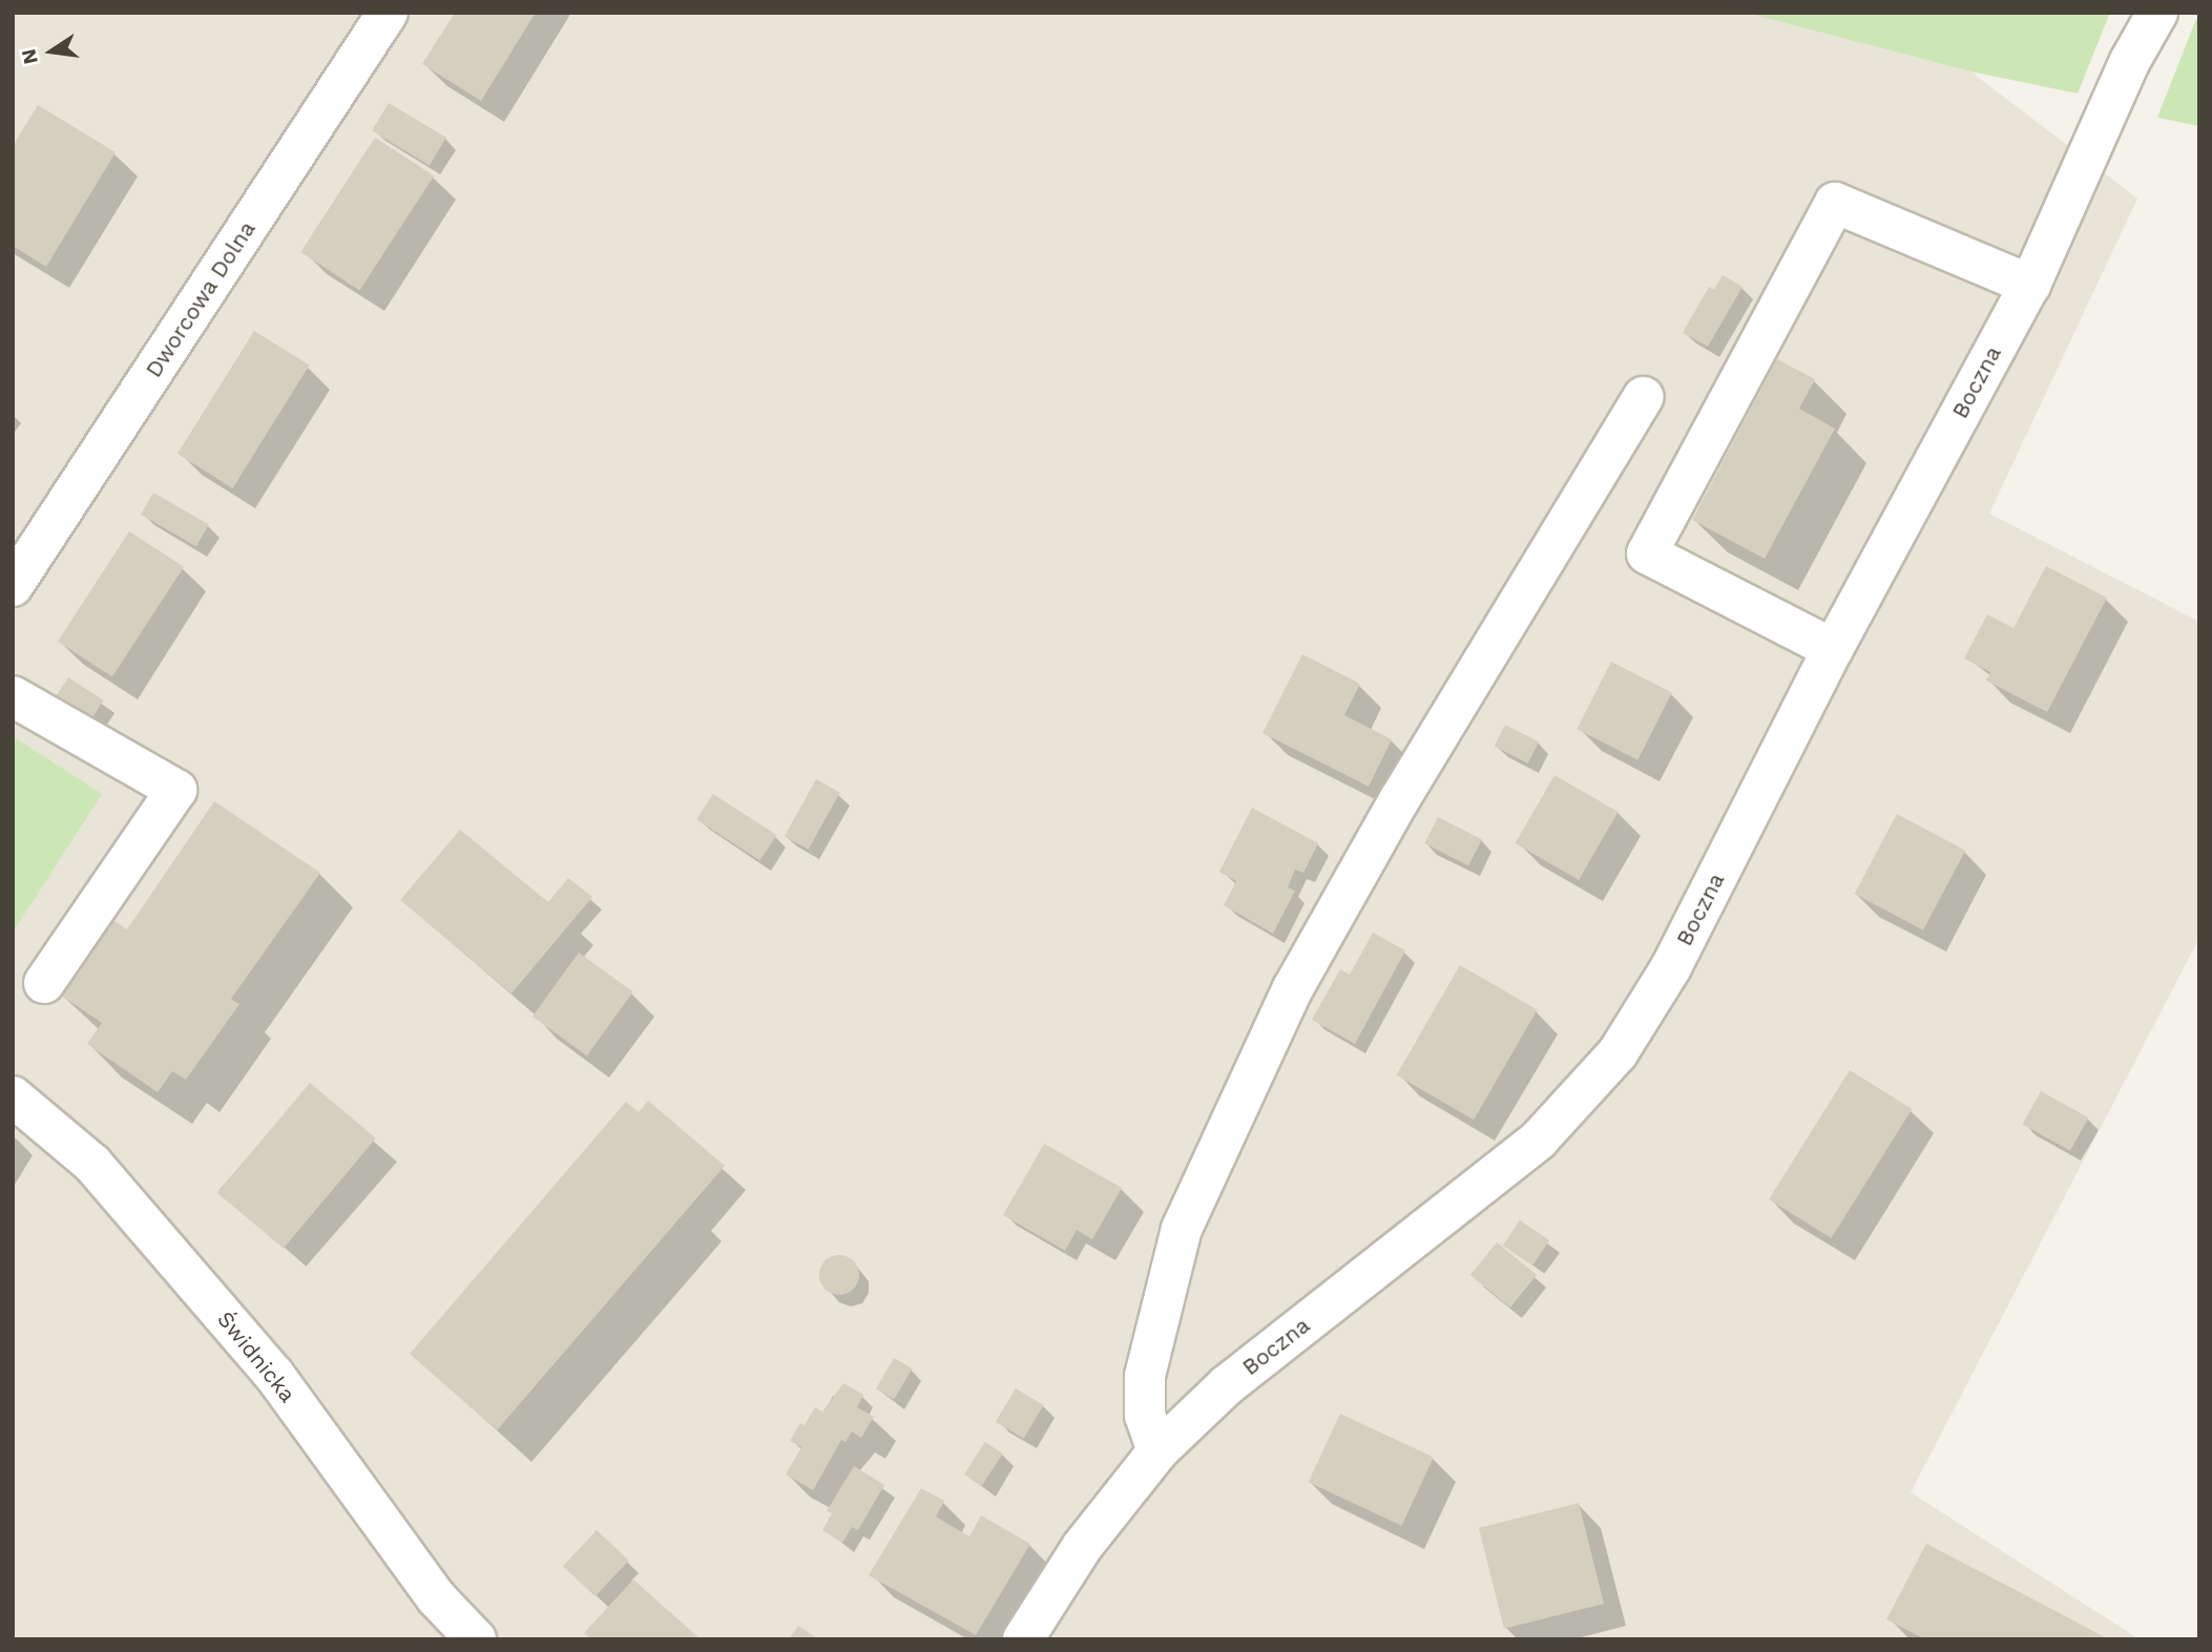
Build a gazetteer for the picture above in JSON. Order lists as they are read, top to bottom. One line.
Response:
{"streets":{"street":["Dworcowa Dolna","Boczna","Świdnicka"]},"north":"left"}
